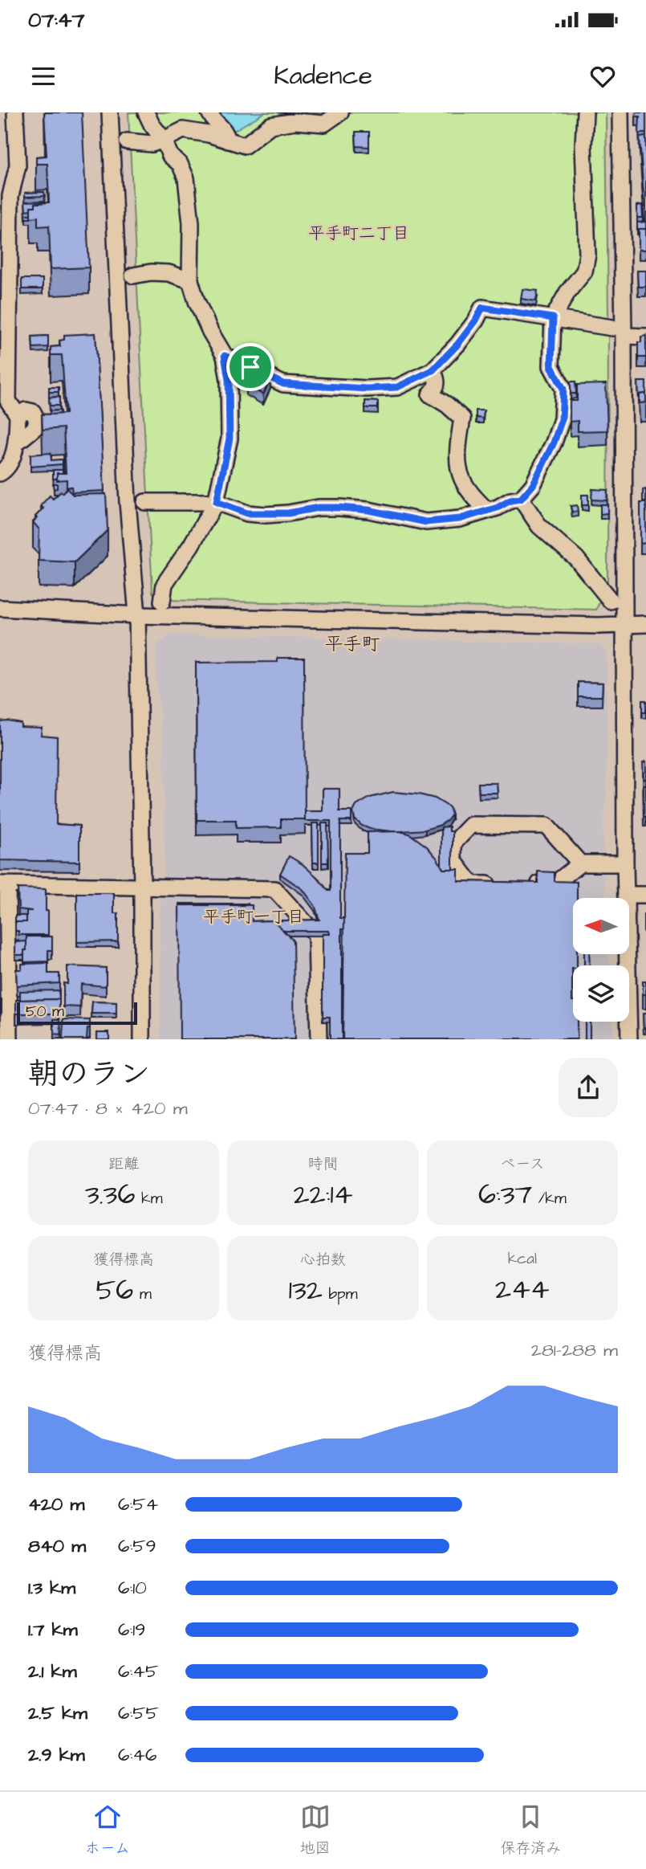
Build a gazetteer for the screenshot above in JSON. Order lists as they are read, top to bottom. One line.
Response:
{"districts":["平手町二丁目","平手町","平手町一丁目"],"scale_bar":"50 m","north":"left","page":{"status":"07:47","header":"Kadence","scale":"50 m","heading":["朝のラン","07:47 · 8 × 420 m"],"stats":[["距離","3.36 km"],["時間","22:14"],["ペース","6:37 /km"],["獲得標高","56 m"],["心拍数","132 bpm"],["kcal","244"]],"chart":["獲得標高","281–288 m"],"list":[{"name":"420 m","note":"6:54"},{"name":"840 m","note":"6:59"},{"name":"1.3 km","note":"6:10"},{"name":"1.7 km","note":"6:19"},{"name":"2.1 km","note":"6:45"},{"name":"2.5 km","note":"6:55"},{"name":"2.9 km","note":"6:46"}],"tabs":["ホーム","地図","保存済み"]}}
